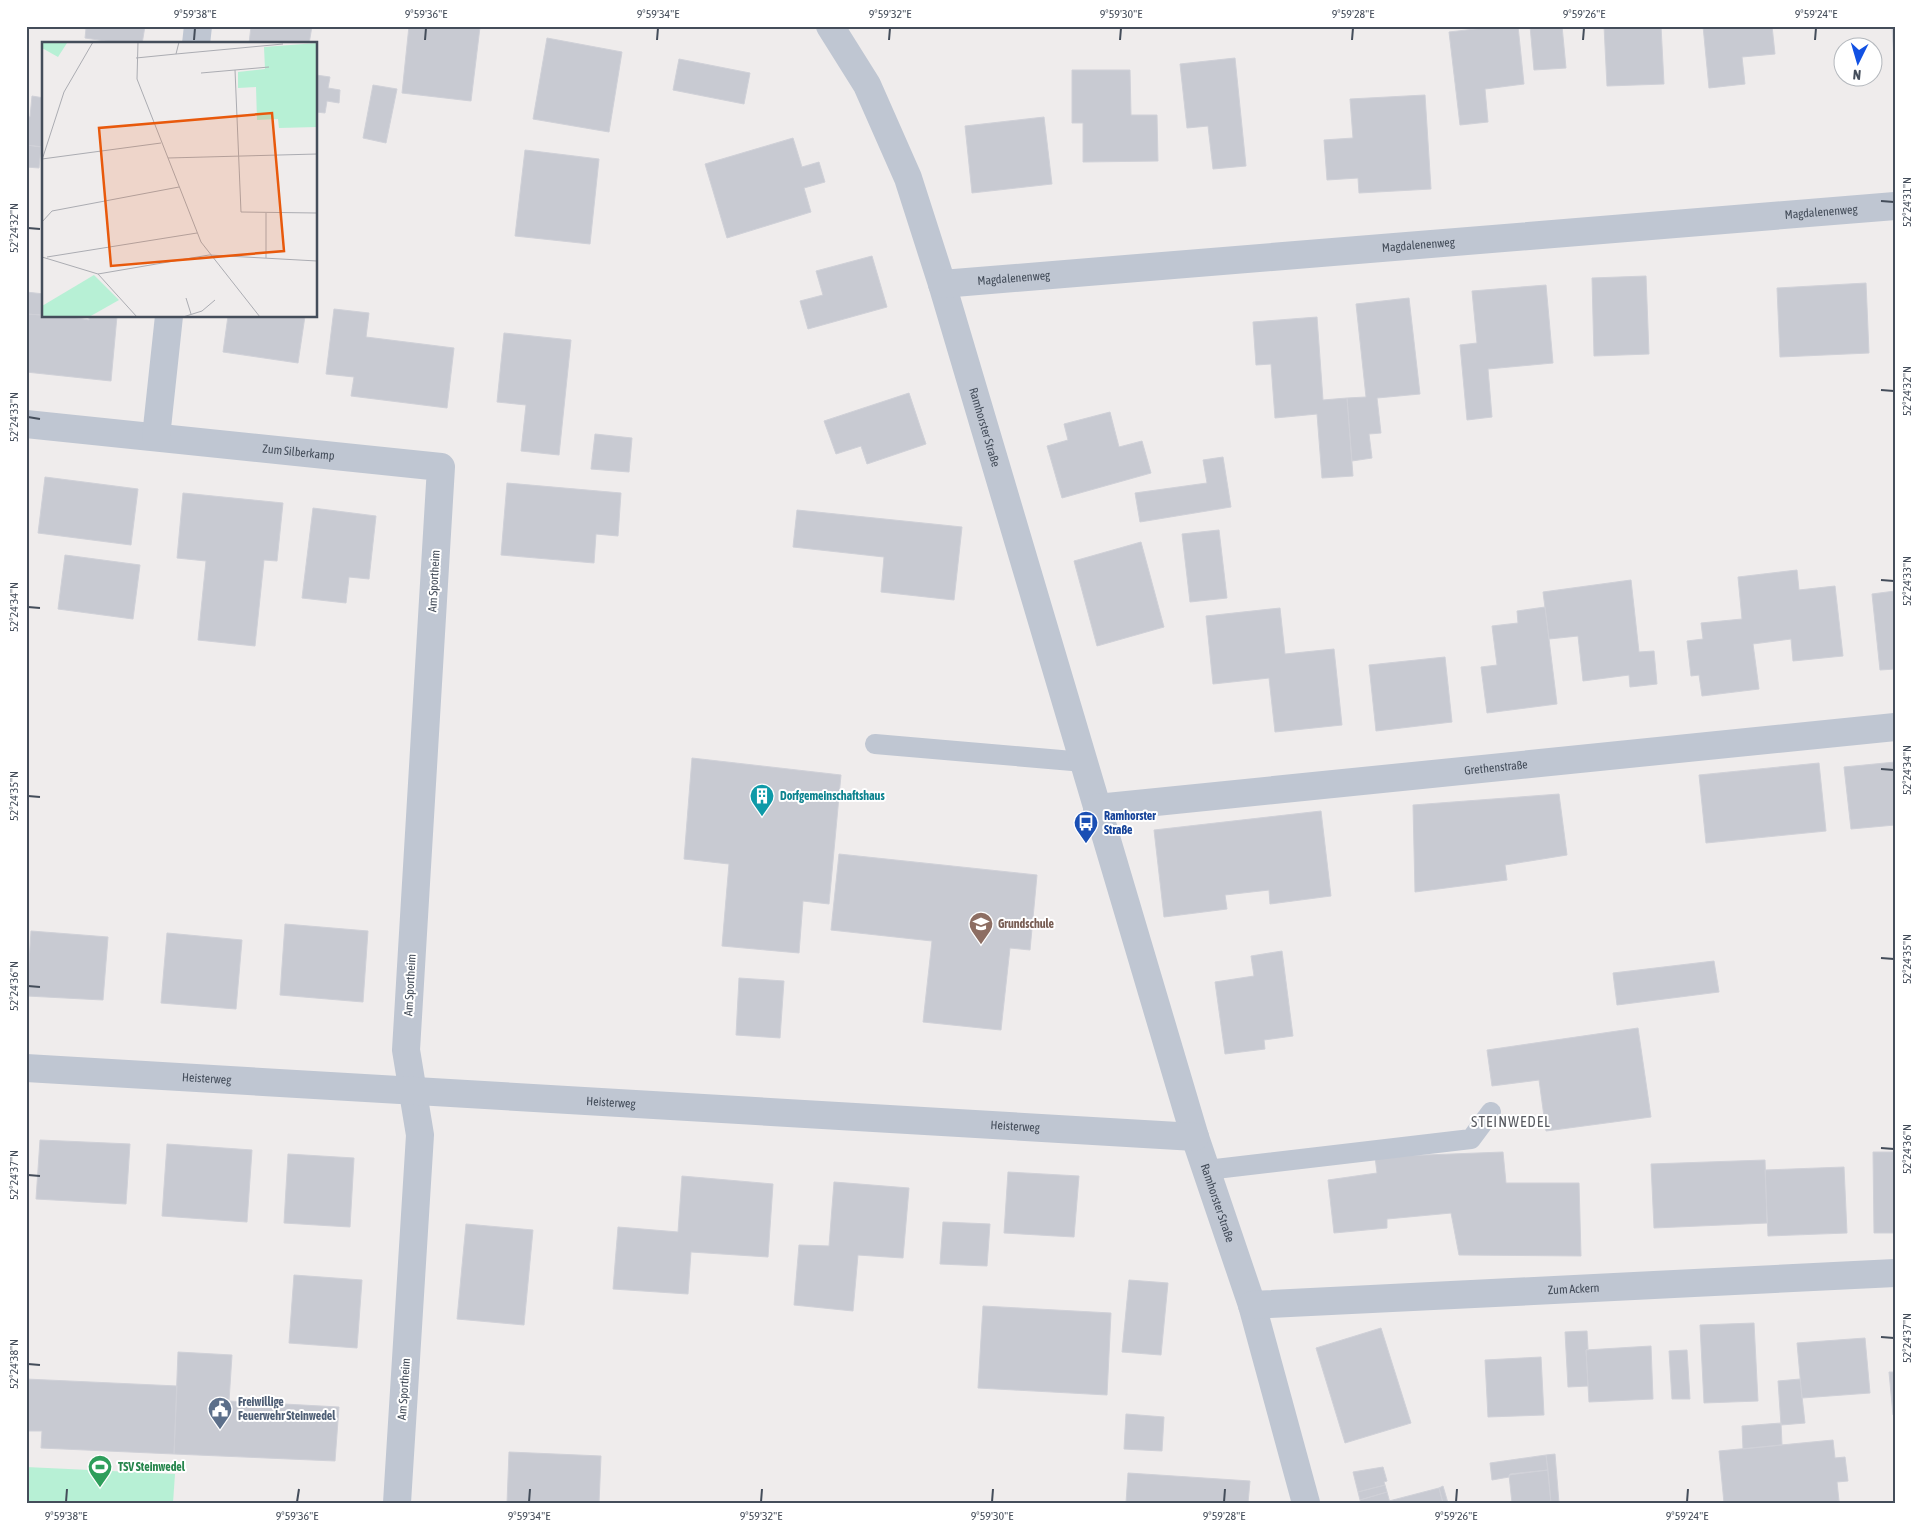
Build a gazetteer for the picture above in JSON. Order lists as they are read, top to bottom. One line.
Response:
{"streets":{"street":["Magdalenenweg","Ramhorster Straße","Zum Silberkamp","Am Sportheim","Grethenstraße","Heisterweg","Zum Ackern"]},"crossings":[["Magdalenenweg","Ramhorster Straße"],["Ramhorster Straße","Grethenstraße"],["Ramhorster Straße","Heisterweg"],["Ramhorster Straße","Zum Ackern"],["Zum Silberkamp","Am Sportheim"],["Am Sportheim","Heisterweg"]],"districts":["STEINWEDEL"],"places":{"building":["Dorfgemeinschaftshaus"],"bus stop":["Ramhorster Straße"],"school or university":["Grundschule"],"public building":["Freiwillige Feuerwehr Steinwedel"],"sports":["TSV Steinwedel"]},"north":"bottom","coordinates":["9°59'38\"E","9°59'36\"E","9°59'34\"E","9°59'32\"E","9°59'30\"E","9°59'28\"E","9°59'26\"E","9°59'24\"E","52°24'31\"N","52°24'32\"N","52°24'33\"N","52°24'34\"N","52°24'35\"N","52°24'36\"N","52°24'37\"N","52°24'38\"N"]}
